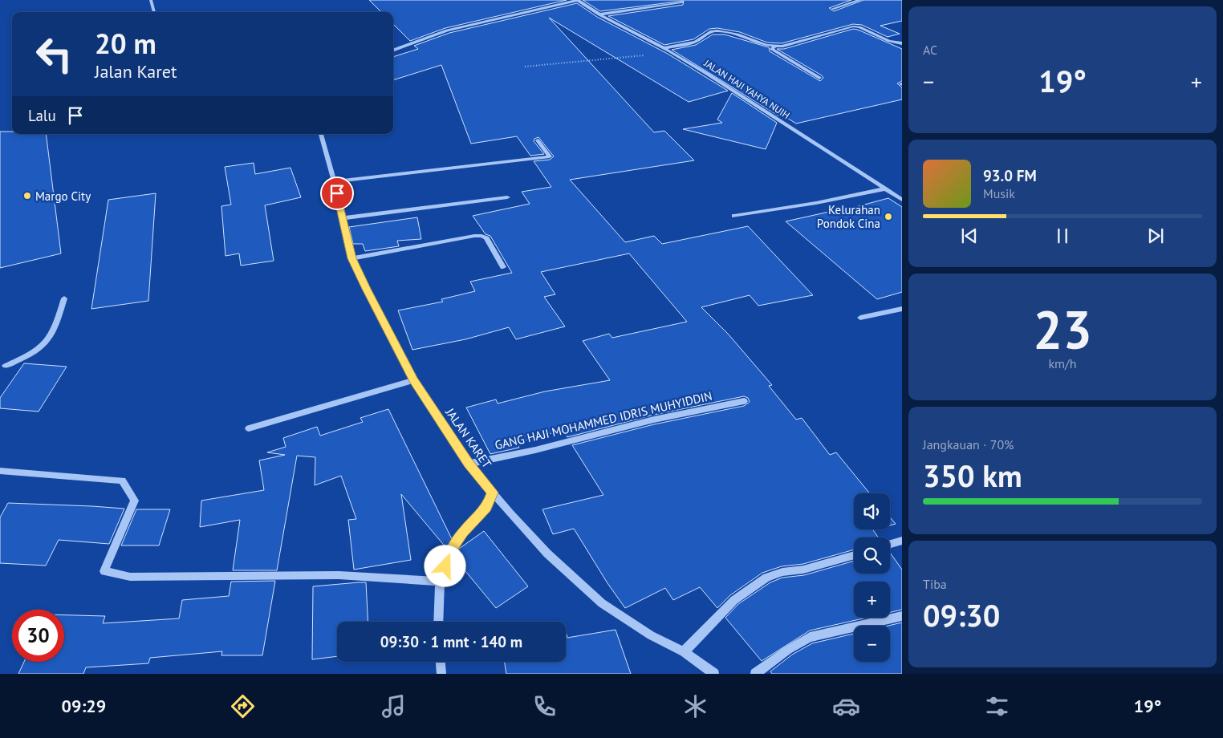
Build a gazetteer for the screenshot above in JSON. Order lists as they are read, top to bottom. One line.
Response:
{"streets":{"street":["JALAN HAJI YAHYA NUIH","GANG HAJI MOHAMMED IDRIS MUHYIDDIN","JALAN KARET"]},"crossings":[["GANG HAJI MOHAMMED IDRIS MUHYIDDIN","JALAN KARET"]],"places":["Margo City","Kelurahan Pondok Cina"],"page":{"tile":["AC",["23","km/h"],["Jangkauan · 70%","350 km"],["Tiba","09:30"]],"turn":["20 m","Jalan Karet"],"heat":["−","19°","+"],"then":"Lalu","song":["93.0 FM","Musik"],"map_buttons":["+","−"],"limit":"30","trip":"09:30 · 1 mnt · 140 m","tabs":["09:29","19°"]}}
